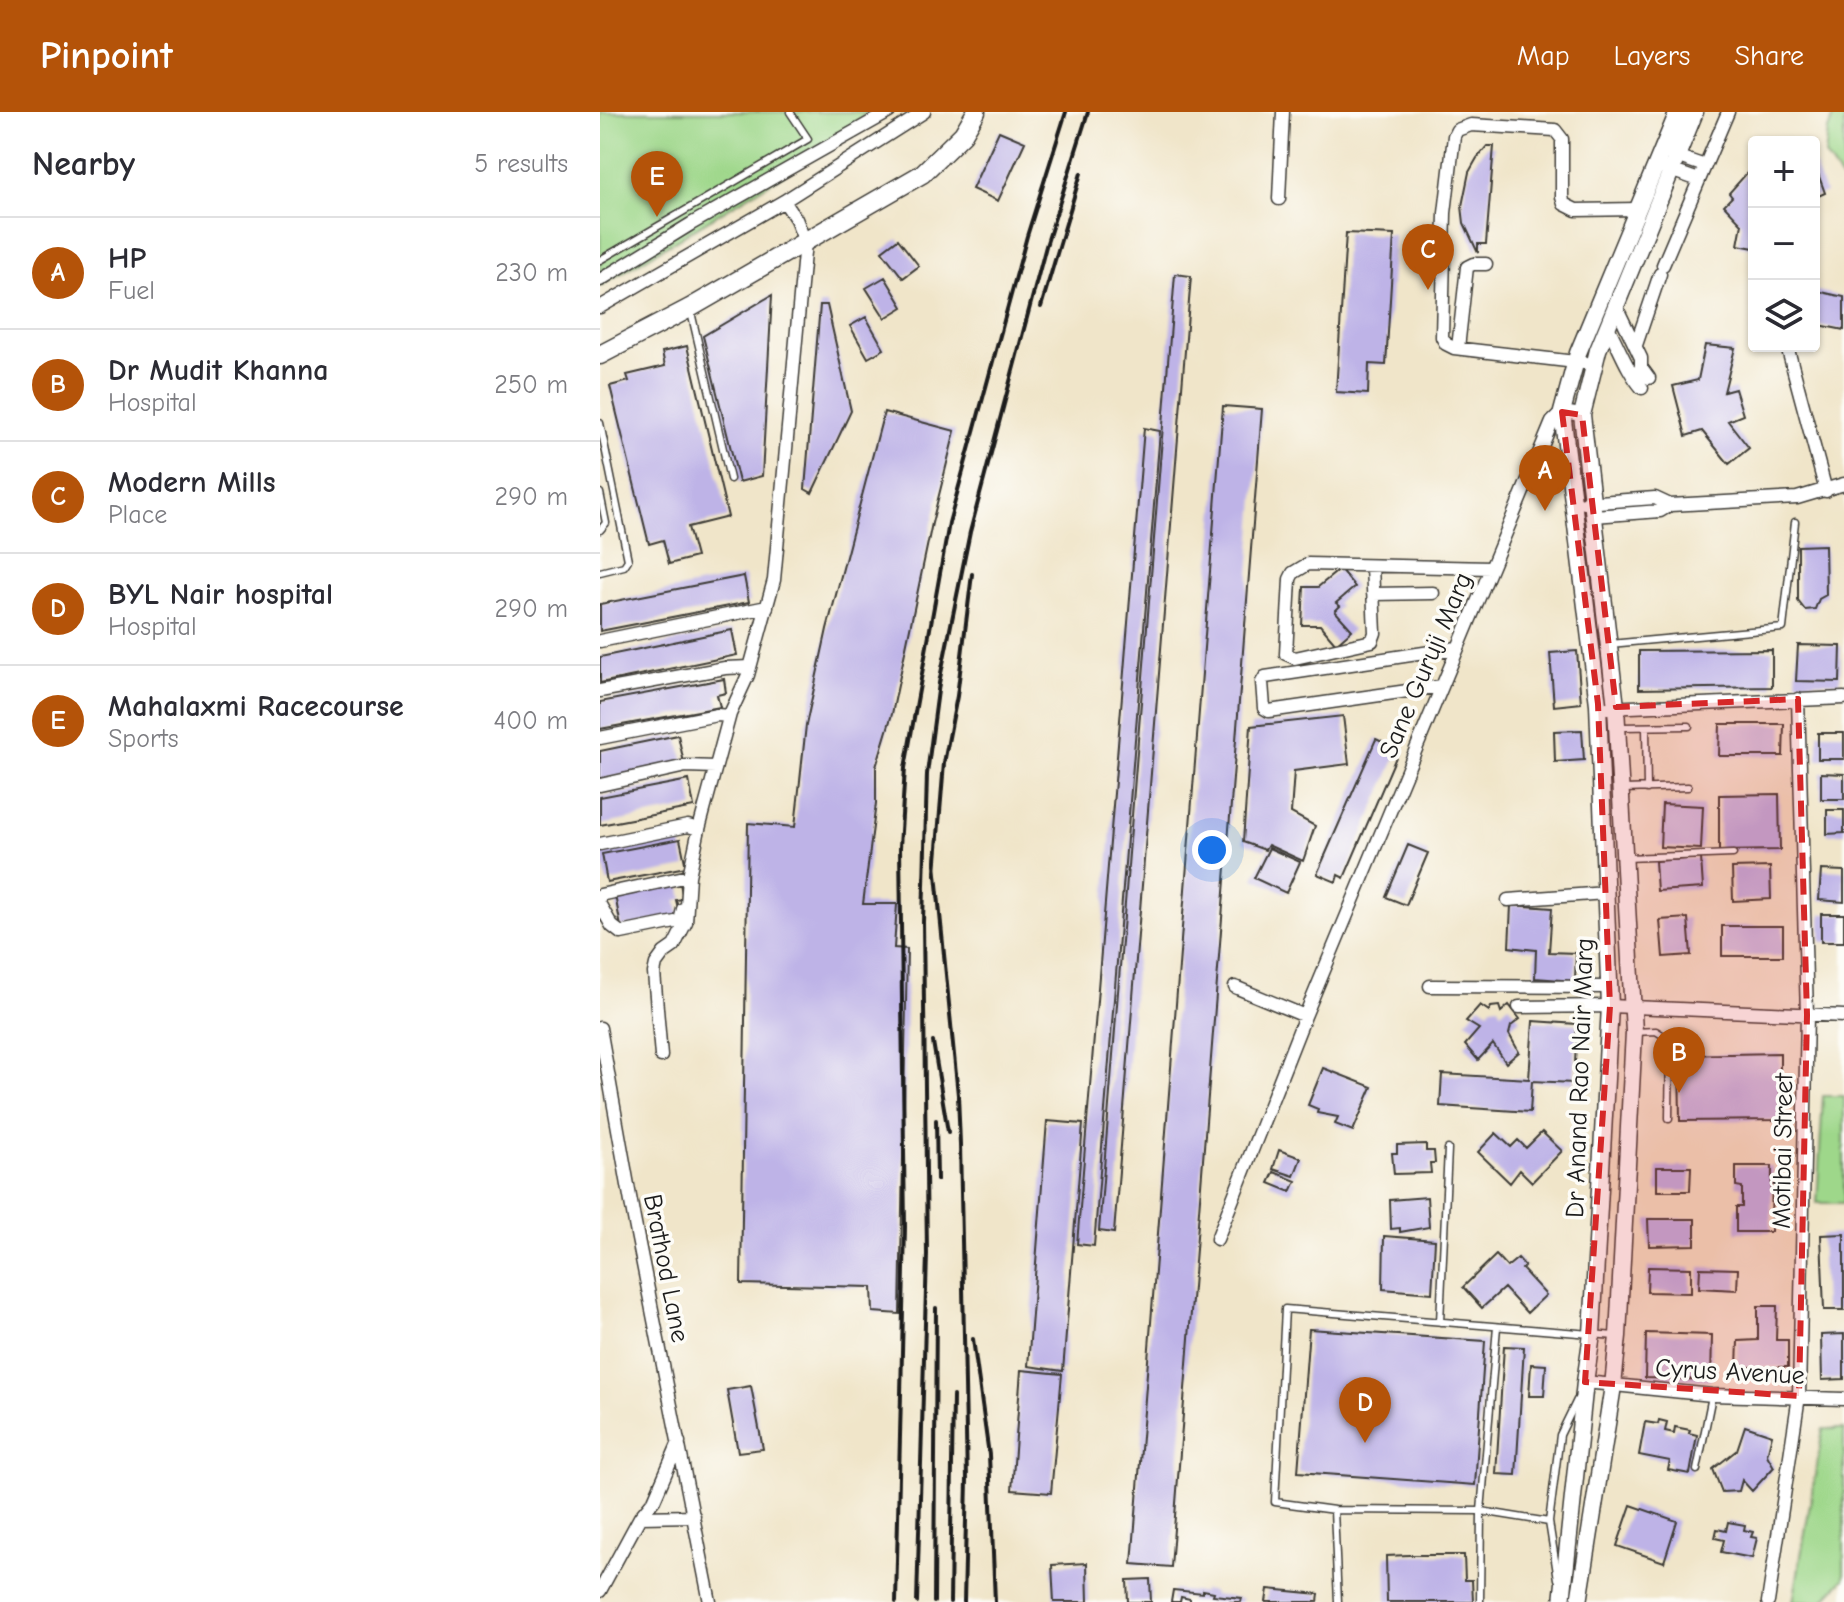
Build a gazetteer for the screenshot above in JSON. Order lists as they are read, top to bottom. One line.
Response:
{"streets":{"main road":["Sane Guruji Marg","Dr Anand Rao Nair Marg"],"street":["Motibai Street","Brathod Lane","Cyrus Avenue"]},"crossings":[["Sane Guruji Marg","Dr Anand Rao Nair Marg"],["Dr Anand Rao Nair Marg","Cyrus Avenue"],["Motibai Street","Cyrus Avenue"]],"page":{"header":"Pinpoint","nav":["Map","Layers","Share"],"heading":["Nearby","5 results"],"map_buttons":["+","−"],"pins":["E","C","A","B","D"],"list":[{"mark":"A","name":"HP","note":"Fuel","value":"230 m"},{"mark":"B","name":"Dr Mudit Khanna","note":"Hospital","value":"250 m"},{"mark":"C","name":"Modern Mills","note":"Place","value":"290 m"},{"mark":"D","name":"BYL Nair hospital","note":"Hospital","value":"290 m"},{"mark":"E","name":"Mahalaxmi Racecourse","note":"Sports","value":"400 m"}]}}
